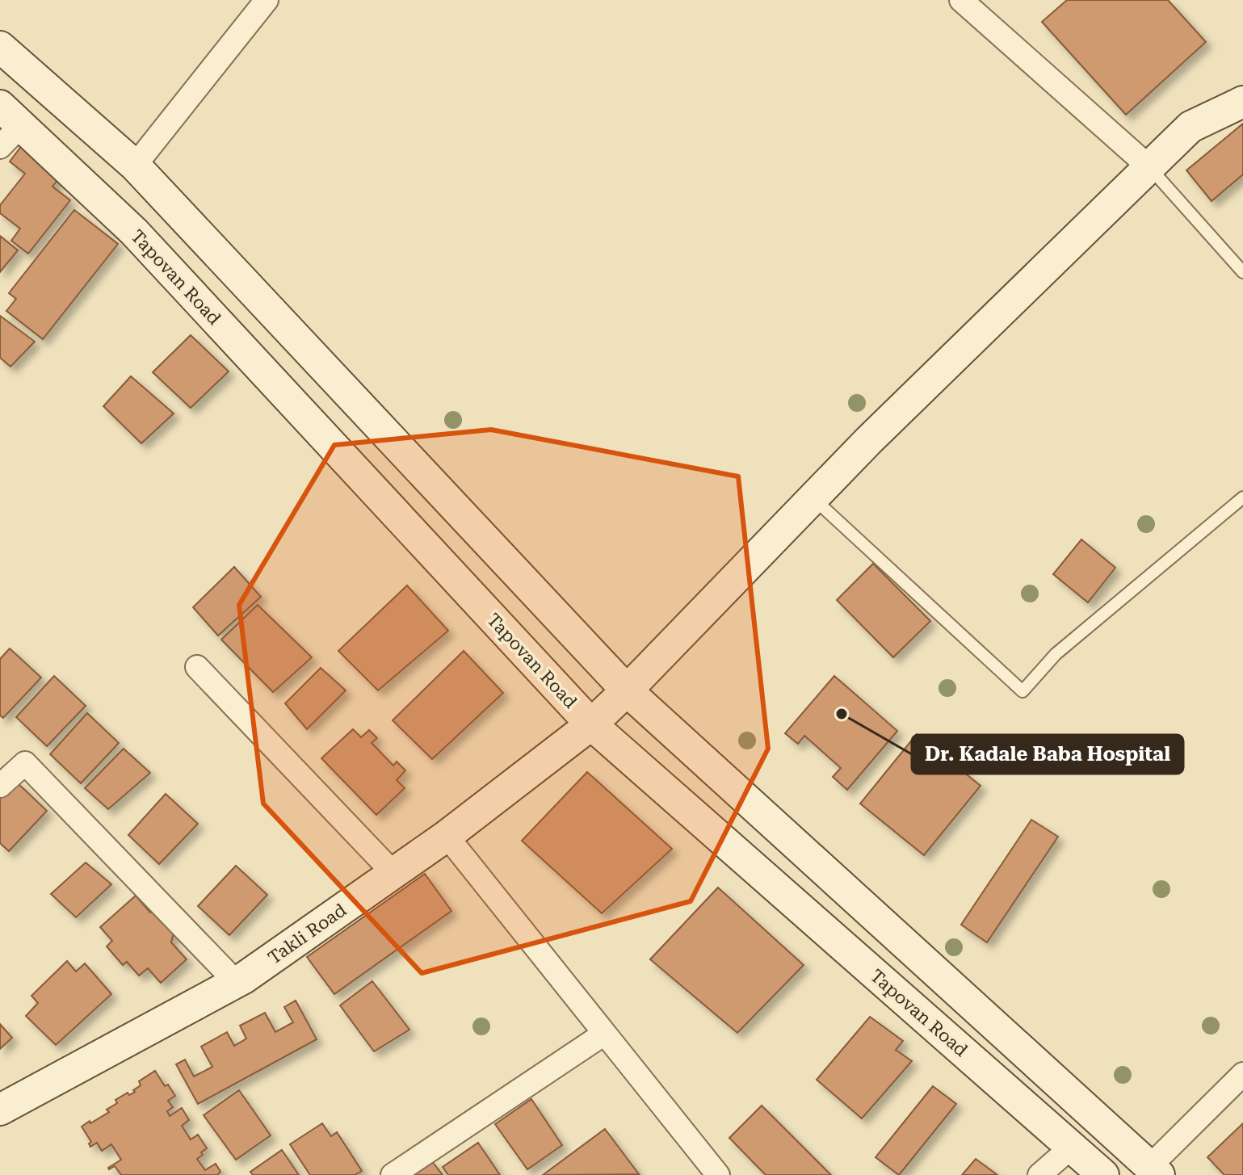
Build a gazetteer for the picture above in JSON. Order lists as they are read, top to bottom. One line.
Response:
{"streets":{"main road":["Tapovan Road","Takli Road"]},"crossings":[["Tapovan Road","Takli Road"]],"places":["Dr. Kadale Baba Hospital"]}
